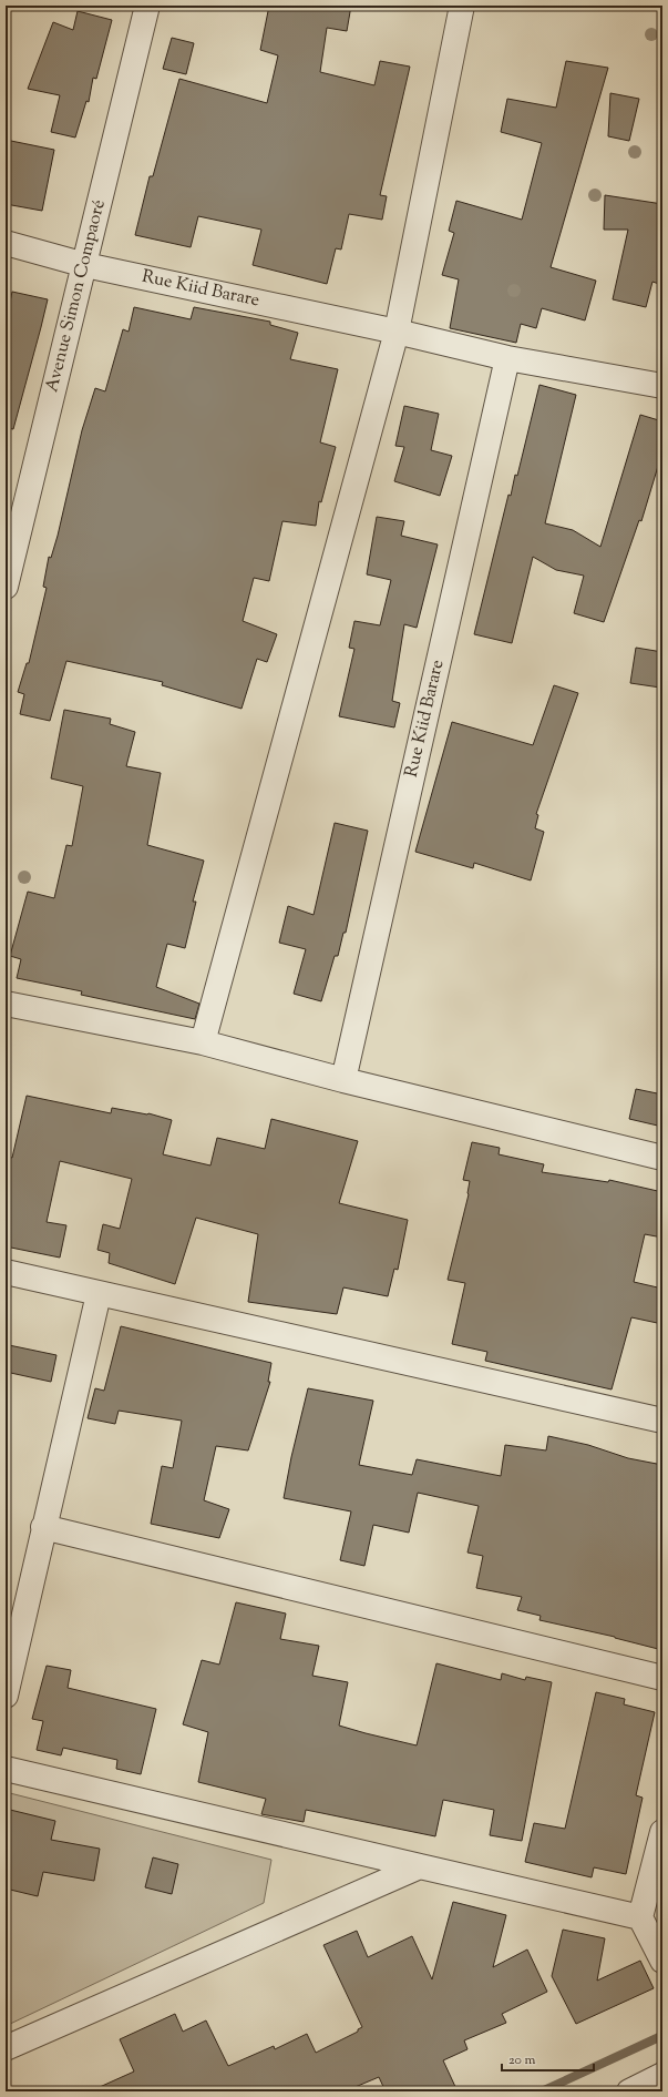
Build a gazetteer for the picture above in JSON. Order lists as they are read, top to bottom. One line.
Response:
{"streets":{"street":["Rue Kiid Barare","Avenue Simon Compaoré"]},"crossings":[["Rue Kiid Barare","Avenue Simon Compaoré"]],"scale_bar":"20 m"}
